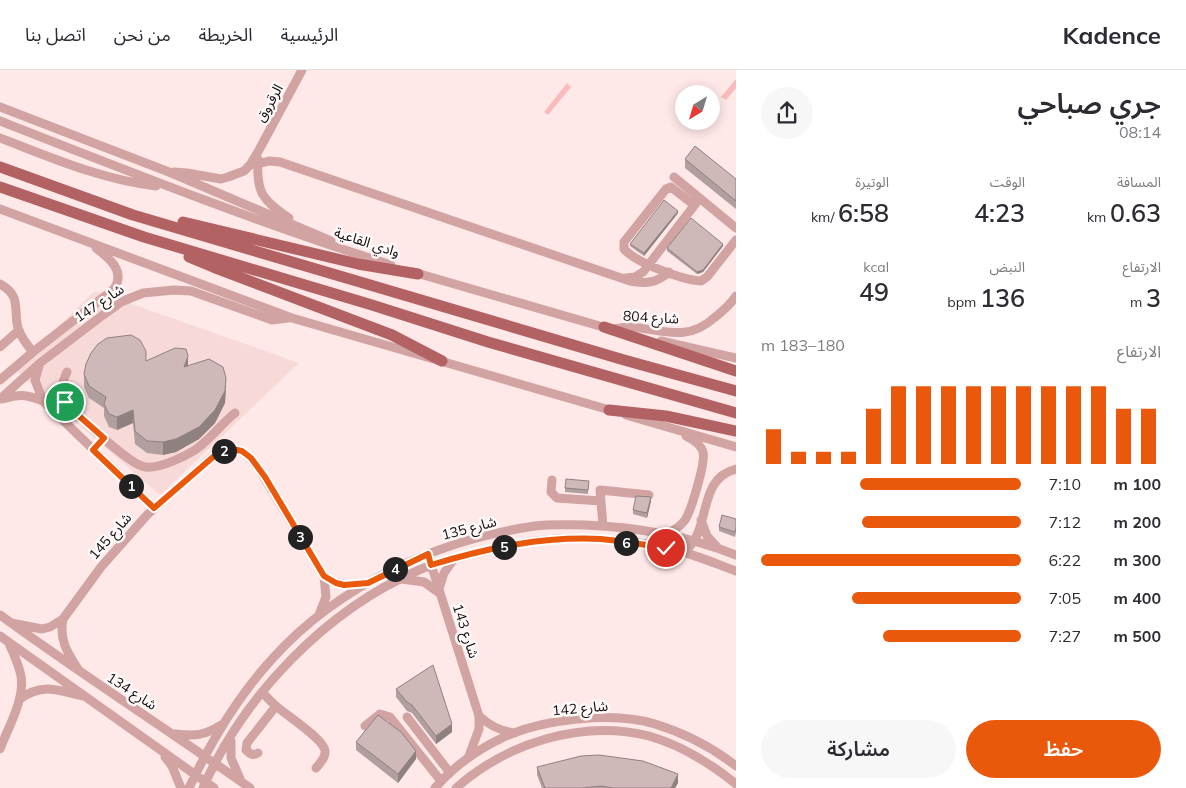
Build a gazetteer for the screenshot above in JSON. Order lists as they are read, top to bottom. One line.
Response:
{"streets":{"street":["الرقروق","وادي القاعية","شارع 147","شارع 804","شارع 135","شارع 145","شارع 143","شارع 134","شارع 142"]},"crossings":[["وادي القاعية","شارع 804"],["شارع 135","شارع 143"],["شارع 135","شارع 134"],["شارع 145","شارع 134"],["شارع 143","شارع 142"]],"north":"bottom left","page":{"header":"Kadence","nav":["الرئيسية","الخريطة","من نحن","اتصل بنا"],"heading":["جري صباحي","08:14"],"stats":[["المسافة","0.63 km"],["الوقت","4:23"],["الوتيرة","6:58 /km"],["الارتفاع","3 m"],["النبض","136 bpm"],["kcal","49"]],"chart":["الارتفاع","180–183 m"],"pins":["2","1","3","6","5","4"],"list":[{"name":"100 m","note":"7:10"},{"name":"200 m","note":"7:12"},{"name":"300 m","note":"6:22"},{"name":"400 m","note":"7:05"},{"name":"500 m","note":"7:27"}],"buttons":["حفظ","مشاركة"]}}
